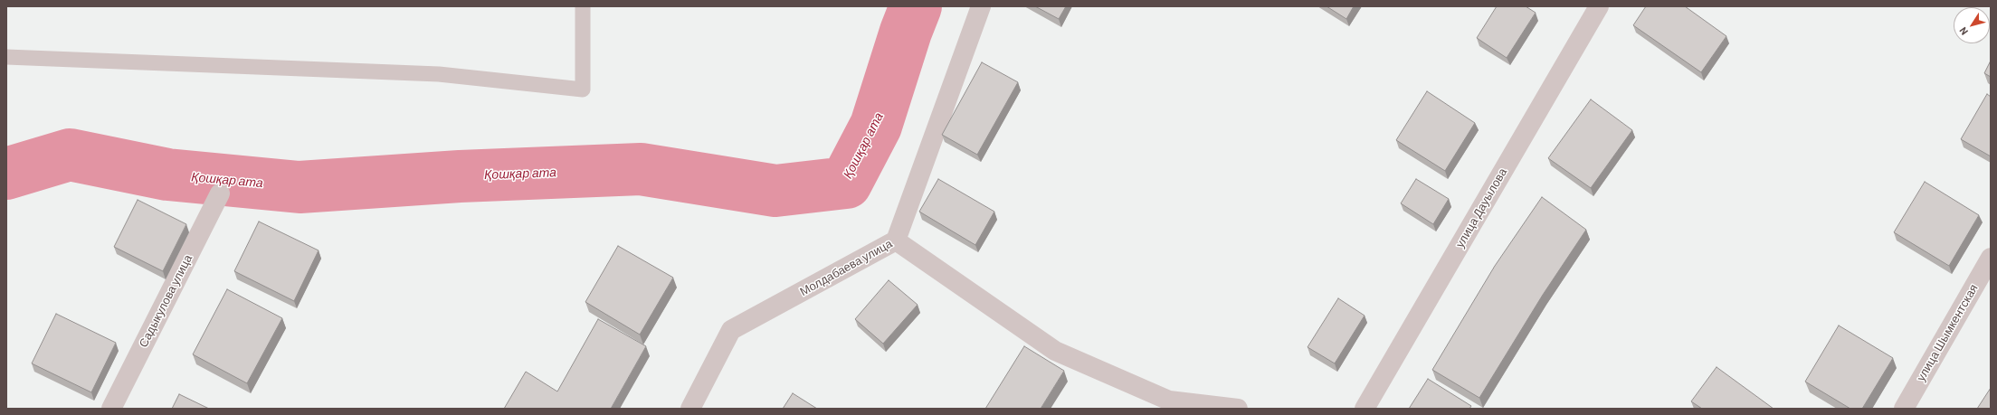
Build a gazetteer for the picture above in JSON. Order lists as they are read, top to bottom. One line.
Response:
{"streets":{"street":["улица Дауылова","Молдабаева улица","Садыкулова улица","улица Шымкентская"]},"water":["Қошқар ата"],"north":"bottom left"}
